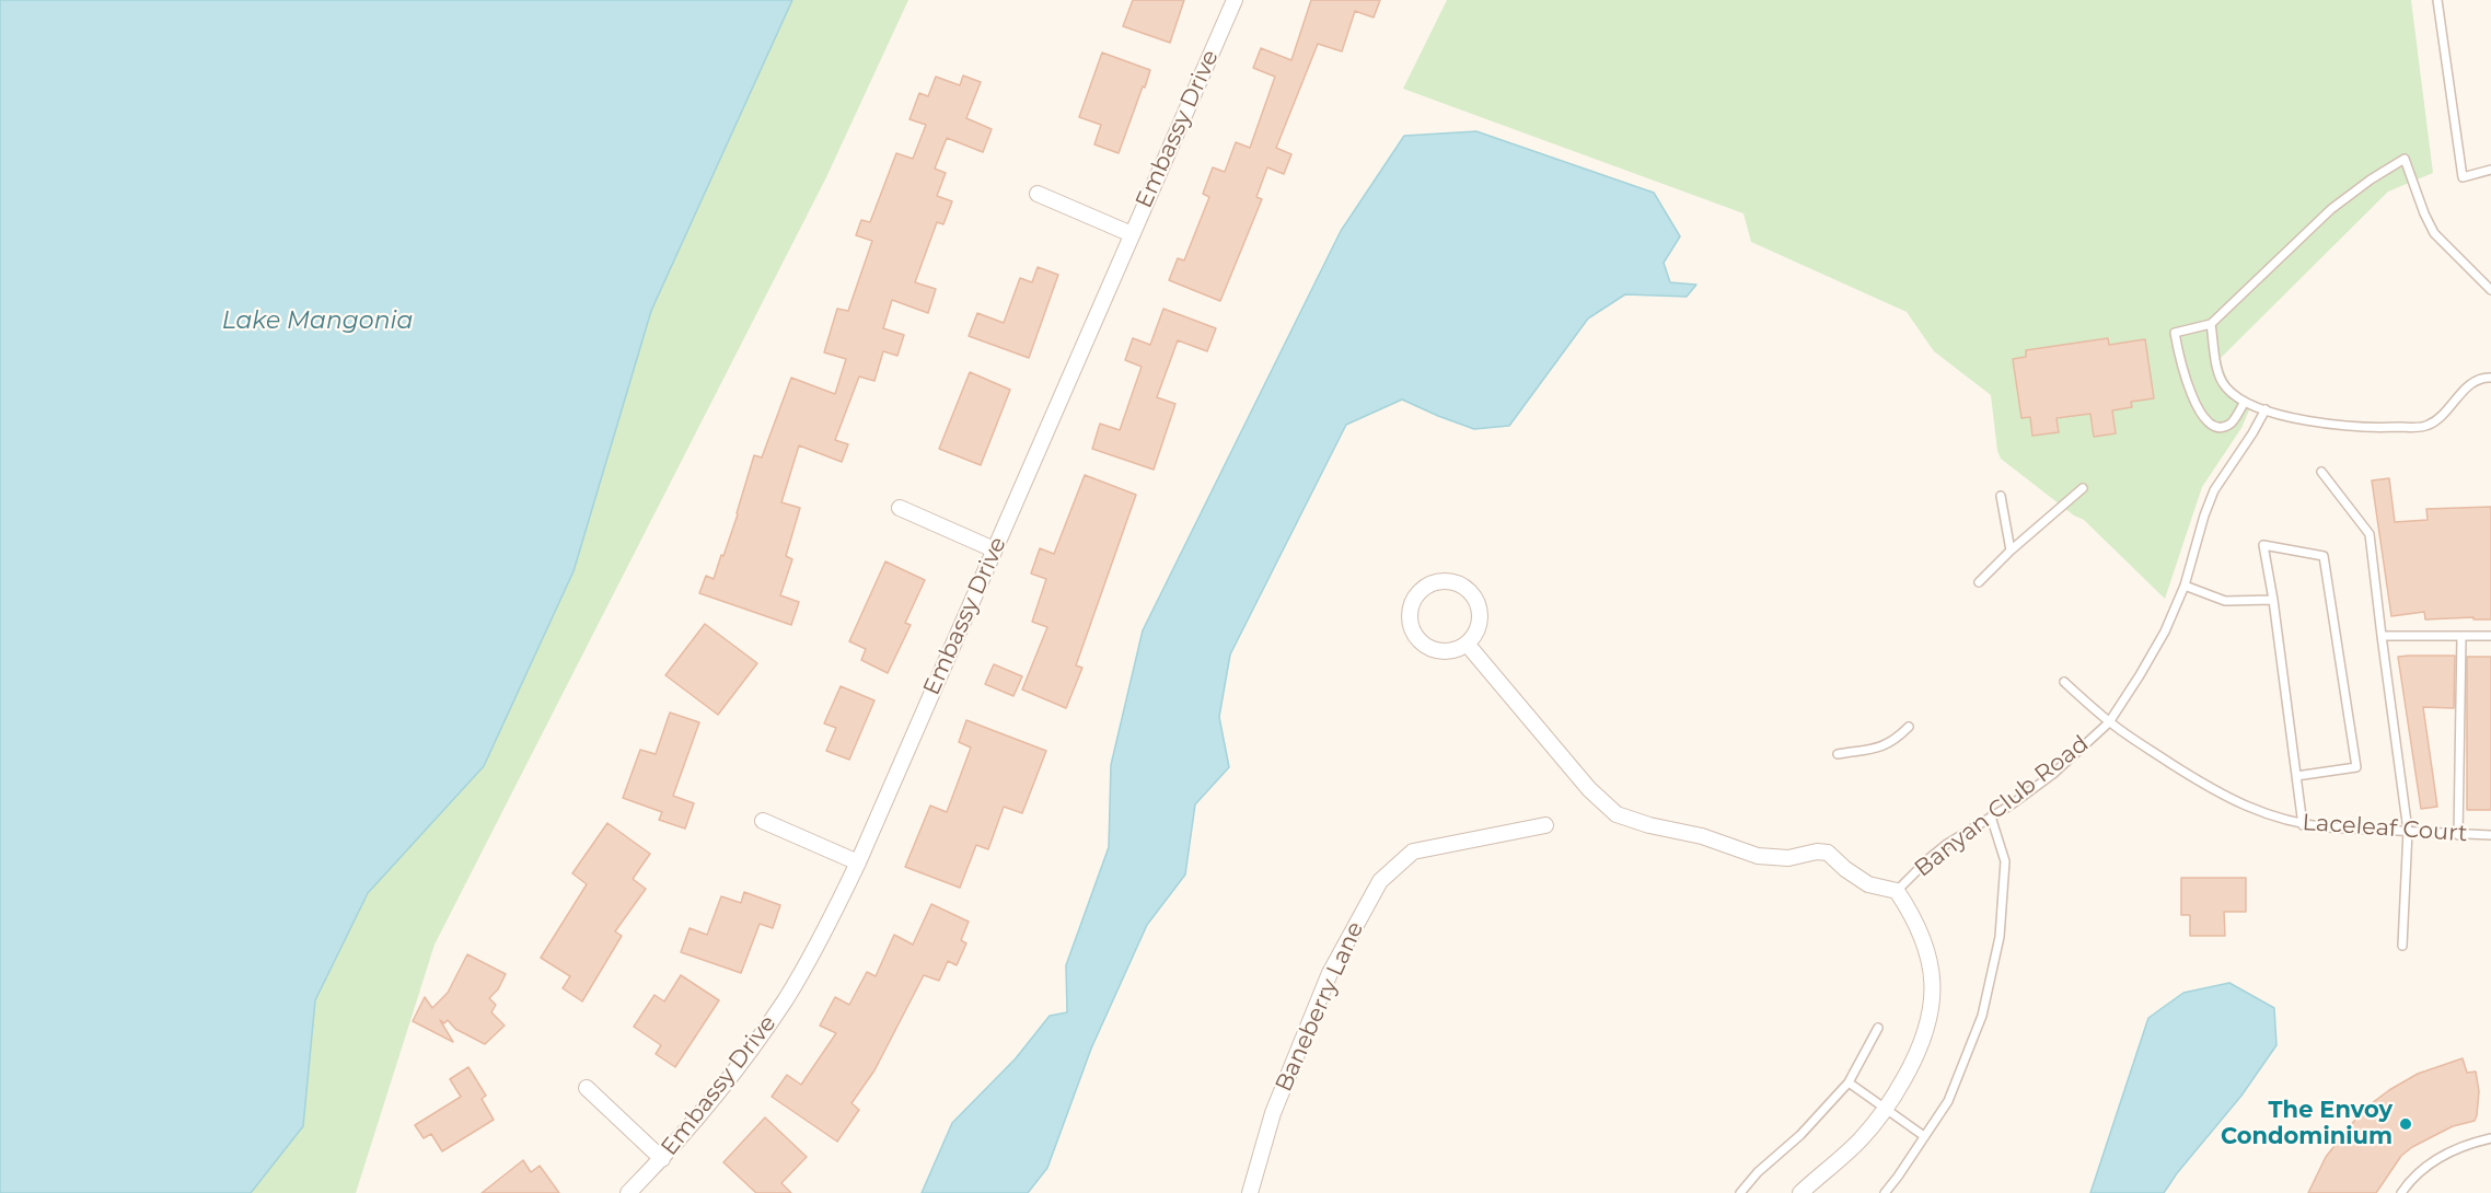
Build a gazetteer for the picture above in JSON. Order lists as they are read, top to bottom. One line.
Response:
{"streets":{"street":["Embassy Drive","Baneberry Lane"],"lane":["Banyan Club Road","Laceleaf Court"]},"crossings":[["Banyan Club Road","Laceleaf Court"]],"water":["Lake Mangonia"],"places":["The Envoy Condominium"]}
